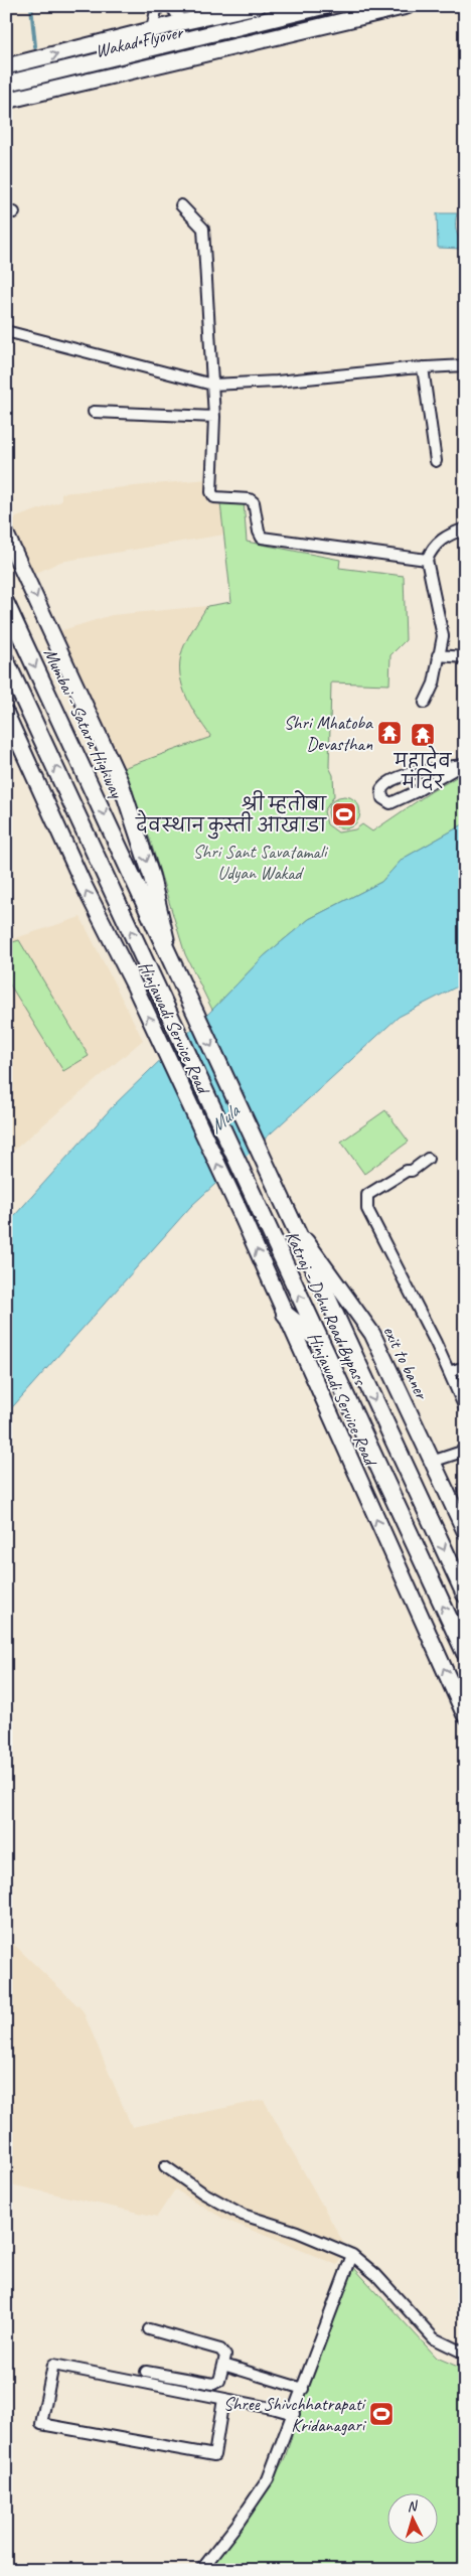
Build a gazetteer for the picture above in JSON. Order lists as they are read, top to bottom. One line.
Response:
{"streets":{"highway":["Mumbai - Satara Highway","Katraj - Dehu Road Bypass"],"main road":["Wakad Flyover","Hinjawadi Service Road","exit to baner"]},"crossings":[["Mumbai - Satara Highway","Katraj - Dehu Road Bypass"],["Katraj - Dehu Road Bypass","exit to baner"]],"one_way":["Mumbai - Satara Highway","Hinjawadi Service Road"],"water":["Mula"],"parks":["Shri Sant Savatamali Udyan Wakad"],"places":{"temple":["Shri Mhatoba Devasthan","महादेव मंदिर"],"sports":["श्री म्हतोबा देवस्थान कुस्ती आखाडा","Shree Shivchhatrapati Kridanagari"]},"north":"top"}
